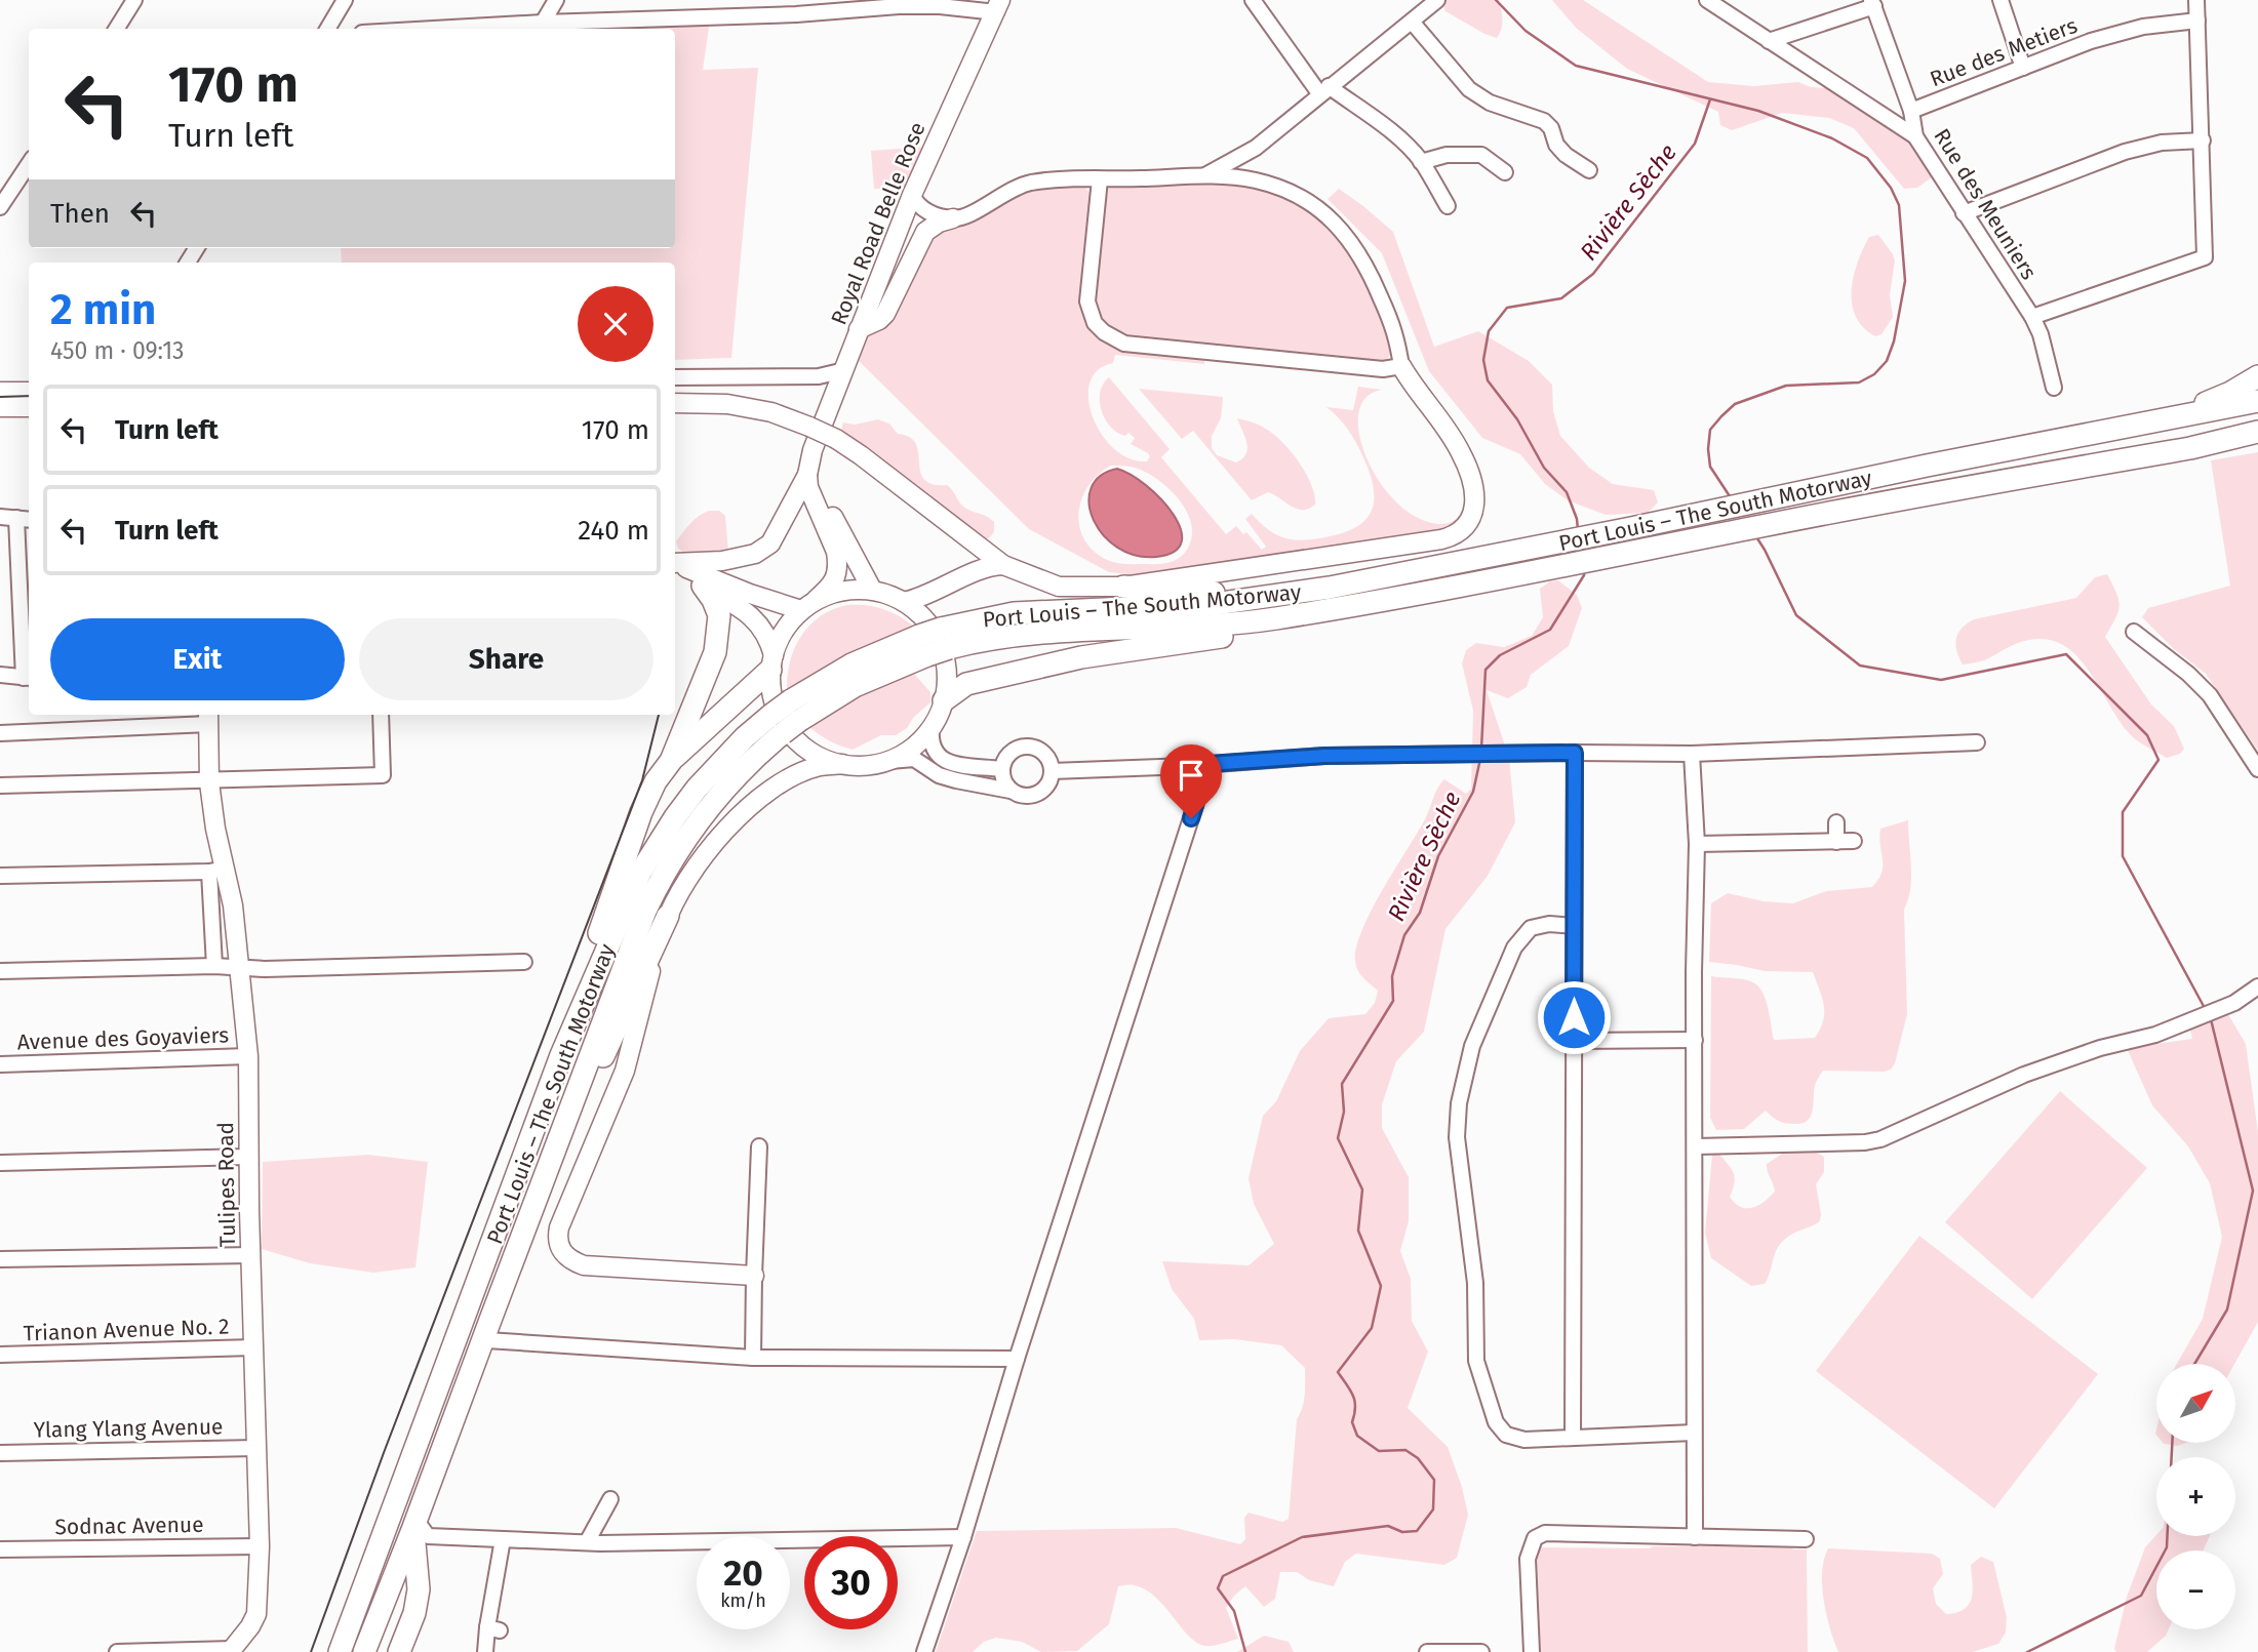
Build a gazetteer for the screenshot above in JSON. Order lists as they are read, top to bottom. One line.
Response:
{"streets":{"highway":["Port Louis – The South Motorway"],"main road":["Royal Road Belle Rose","Tulipes Road"],"street":["Rue des Metiers","Rue des Meuniers","Avenue des Goyaviers","Trianon Avenue No. 2","Ylang Ylang Avenue","Sodnac Avenue"]},"crossings":[["Rue des Metiers","Rue des Meuniers"],["Avenue des Goyaviers","Tulipes Road"],["Tulipes Road","Trianon Avenue No. 2"],["Tulipes Road","Ylang Ylang Avenue"],["Tulipes Road","Sodnac Avenue"]],"water":["Rivière Sèche"],"north":"top right","page":{"turn":["170 m","Turn left"],"then":"Then","heading":["2 min","450 m · 09:13"],"list":[{"name":"Turn left","value":"170 m"},{"name":"Turn left","value":"240 m"}],"buttons":["Exit","Share"],"map_buttons":["+","−"],"speed":"20 km/h","limit":"30"}}
